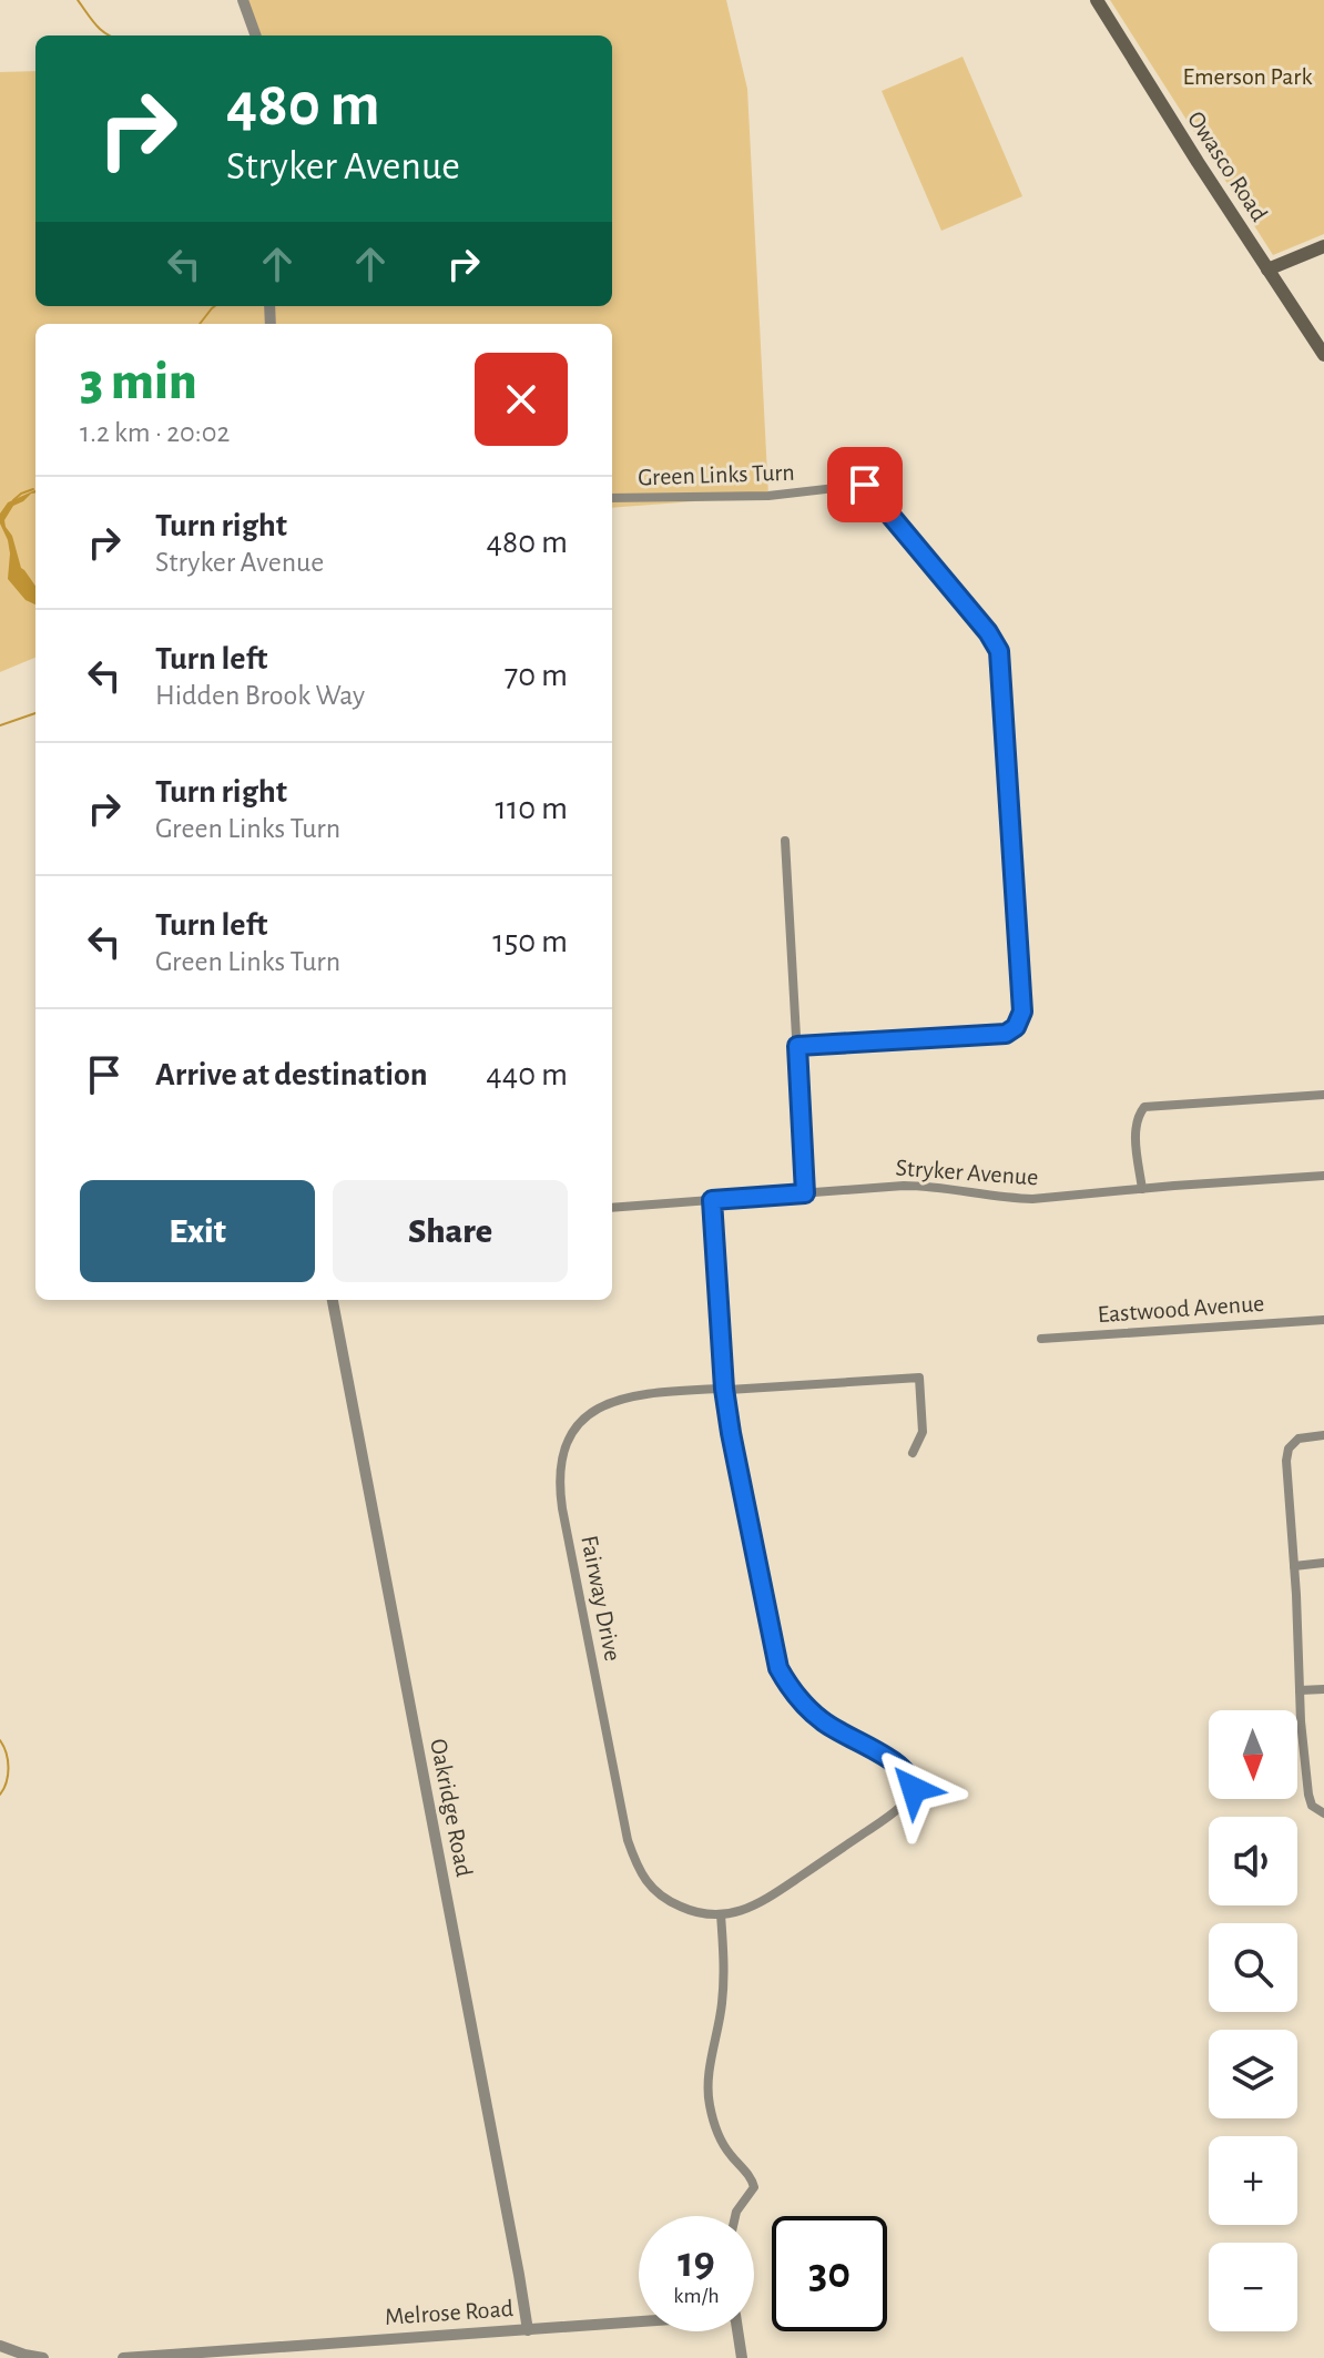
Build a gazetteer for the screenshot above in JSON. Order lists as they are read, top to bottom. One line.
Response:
{"streets":{"main road":["Owasco Road"],"street":["Green Links Turn","Stryker Avenue","Eastwood Avenue","Fairway Drive","Oakridge Road","Melrose Road"]},"crossings":[["Oakridge Road","Melrose Road"]],"parks":["Emerson Park"],"north":"bottom","page":{"turn":["480 m","Stryker Avenue"],"heading":["3 min","1.2 km · 20:02"],"list":[{"name":"Turn right","note":"Stryker Avenue","value":"480 m"},{"name":"Turn left","note":"Hidden Brook Way","value":"70 m"},{"name":"Turn right","note":"Green Links Turn","value":"110 m"},{"name":"Turn left","note":"Green Links Turn","value":"150 m"},{"name":"Arrive at destination","value":"440 m"}],"buttons":["Exit","Share"],"map_buttons":["+","−"],"speed":"19 km/h","limit":"30"}}
